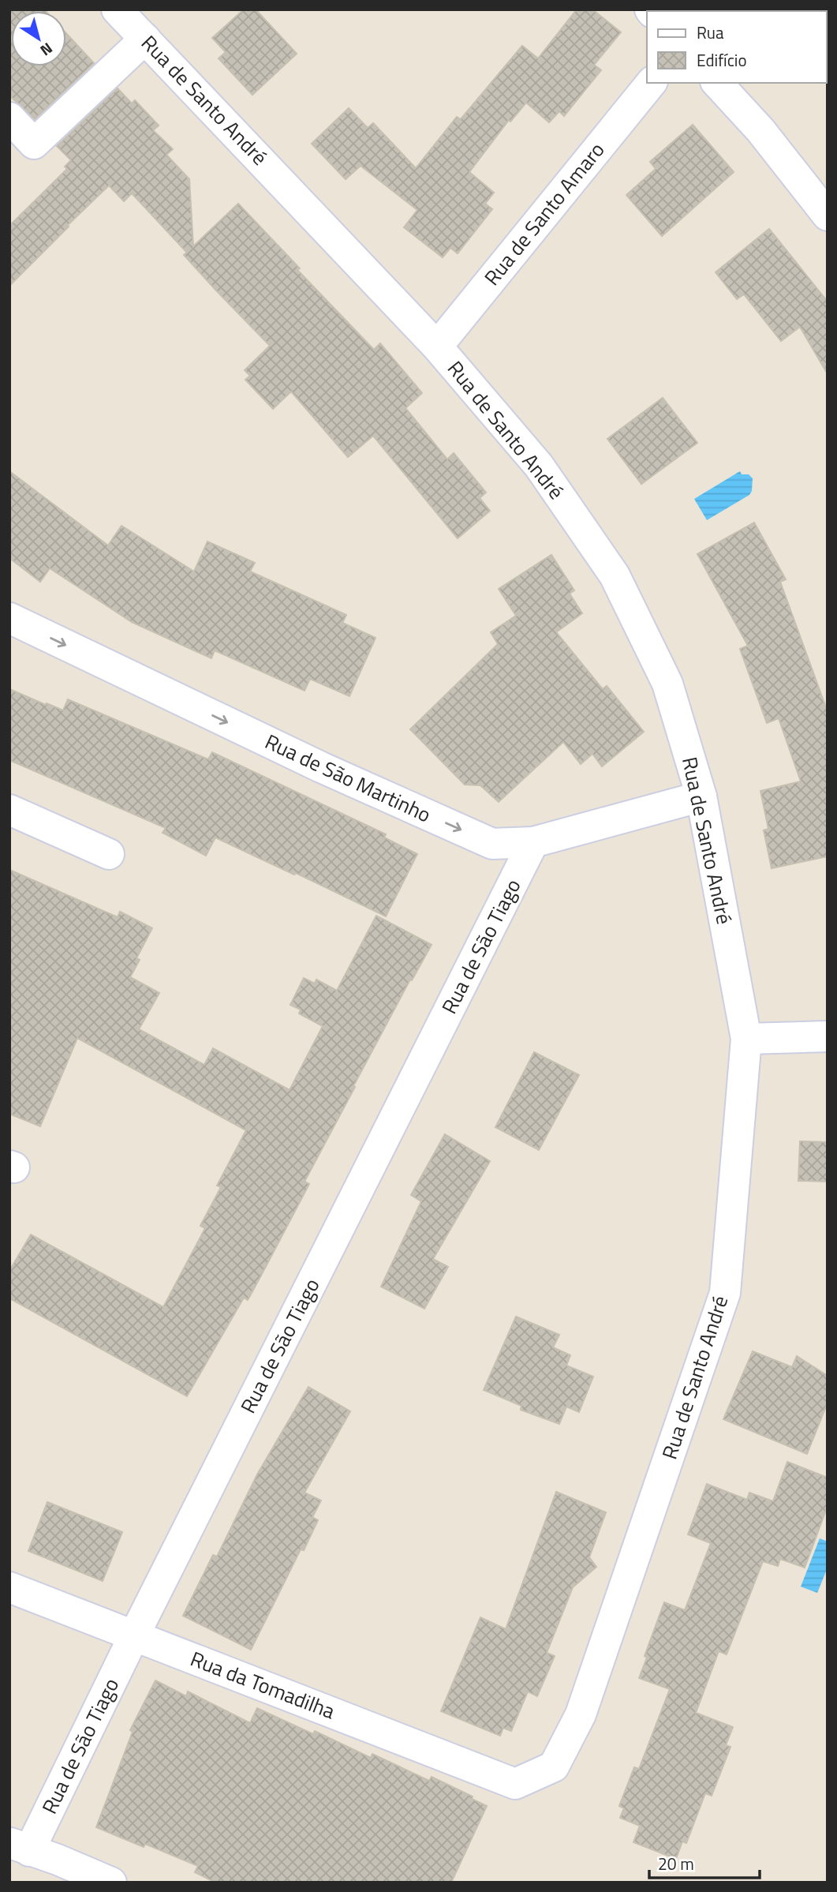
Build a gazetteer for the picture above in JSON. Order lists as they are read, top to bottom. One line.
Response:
{"streets":{"street":["Rua de Santo André","Rua de Santo Amaro","Rua de São Martinho","Rua de São Tiago","Rua da Tomadilha"]},"crossings":[["Rua de Santo André","Rua de Santo Amaro"],["Rua de Santo André","Rua de São Martinho"],["Rua de Santo André","Rua da Tomadilha"],["Rua de São Martinho","Rua de São Tiago"],["Rua de São Tiago","Rua da Tomadilha"]],"one_way":["Rua de São Martinho"],"legend":["Rua","Edifício"],"scale_bar":"20 m","north":"bottom right"}
